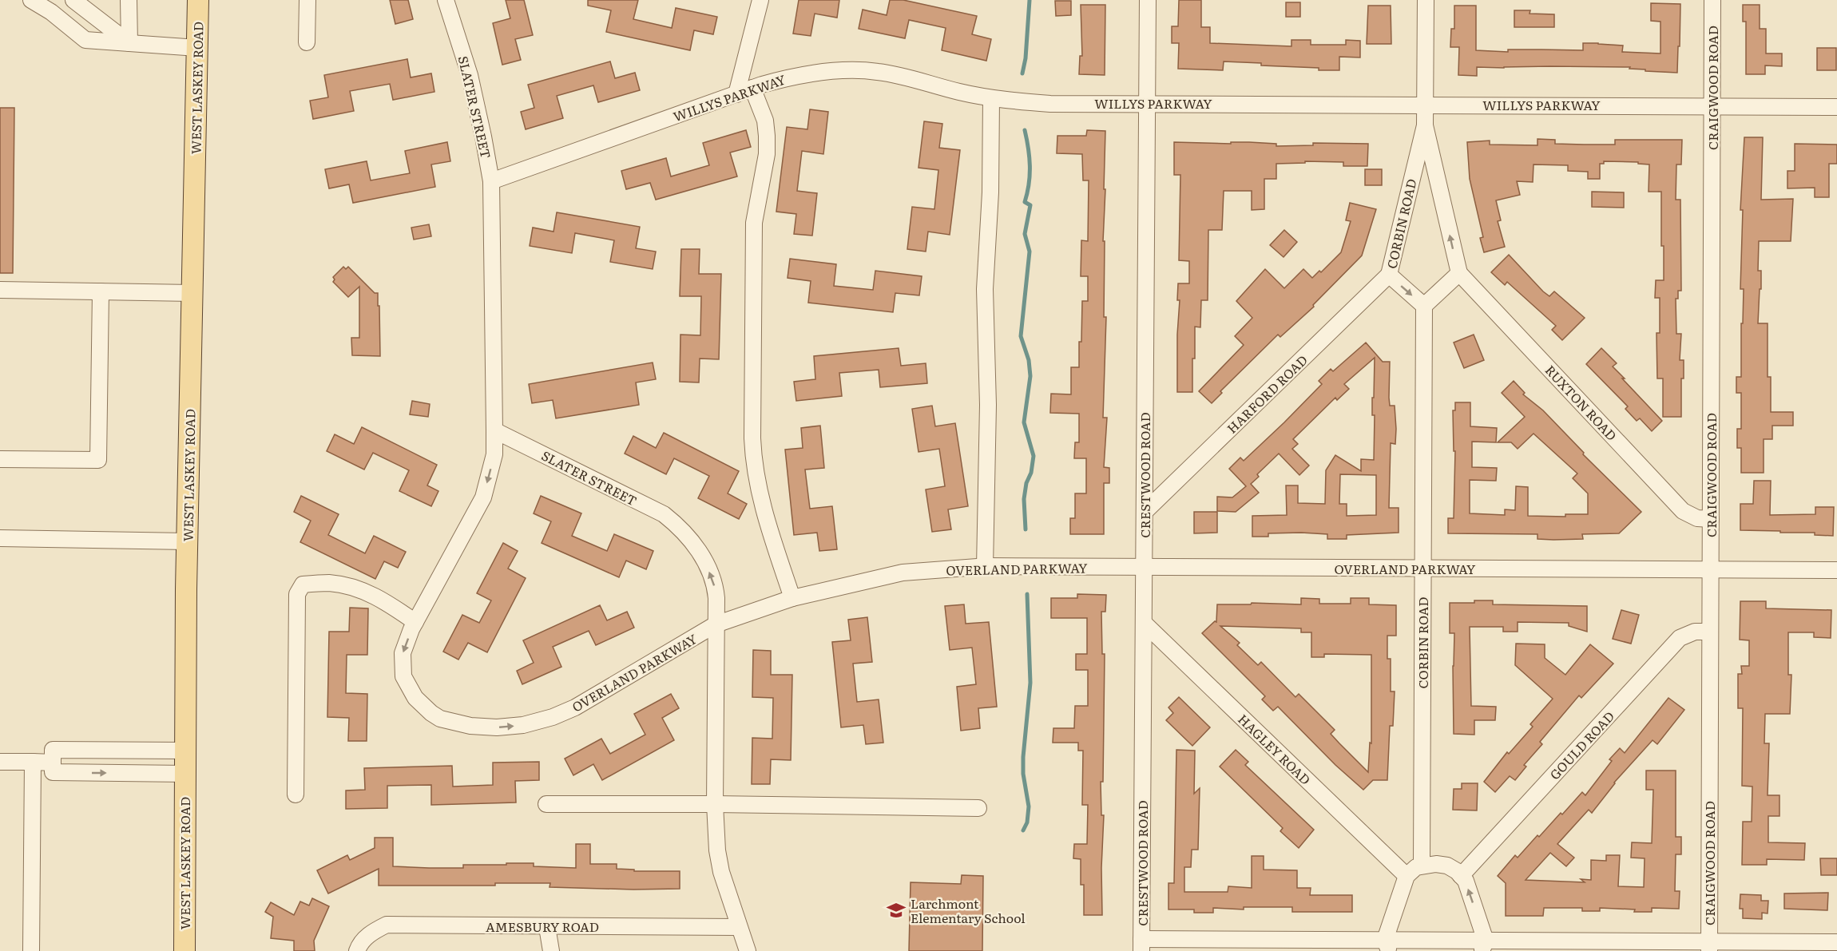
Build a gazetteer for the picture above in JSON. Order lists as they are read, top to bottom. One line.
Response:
{"streets":{"main road":["WEST LASKEY ROAD"],"street":["CRAIGWOOD ROAD","WILLYS PARKWAY","SLATER STREET","CORBIN ROAD","HARFORD ROAD","RUXTON ROAD","CRESTWOOD ROAD","OVERLAND PARKWAY","GOULD ROAD","HAGLEY ROAD","AMESBURY ROAD"]},"crossings":[["CRAIGWOOD ROAD","WILLYS PARKWAY"],["CRAIGWOOD ROAD","RUXTON ROAD"],["CRAIGWOOD ROAD","OVERLAND PARKWAY"],["CRAIGWOOD ROAD","GOULD ROAD"],["WILLYS PARKWAY","SLATER STREET"],["WILLYS PARKWAY","CORBIN ROAD"],["WILLYS PARKWAY","CRESTWOOD ROAD"],["SLATER STREET","OVERLAND PARKWAY"],["SLATER STREET","AMESBURY ROAD"],["CORBIN ROAD","HARFORD ROAD"],["CORBIN ROAD","RUXTON ROAD"],["CORBIN ROAD","OVERLAND PARKWAY"],["HARFORD ROAD","CRESTWOOD ROAD"],["CRESTWOOD ROAD","OVERLAND PARKWAY"],["CRESTWOOD ROAD","HAGLEY ROAD"]],"places":{"school or university":["Larchmont Elementary School"]}}
